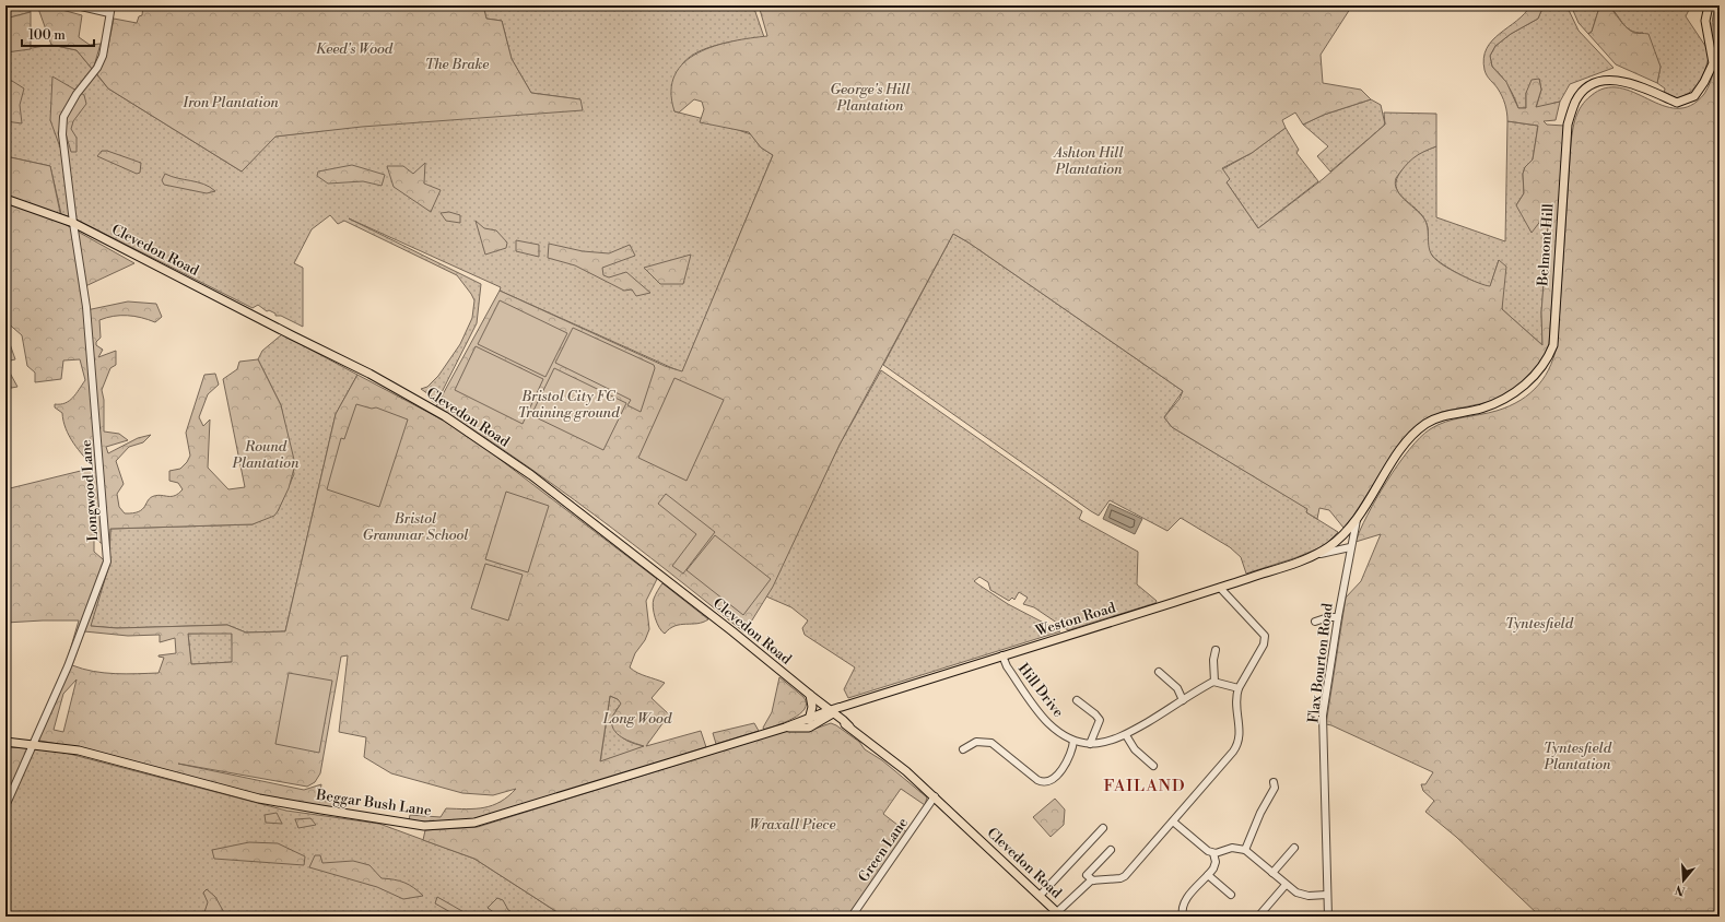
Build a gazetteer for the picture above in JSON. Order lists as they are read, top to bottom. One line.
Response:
{"streets":{"main road":["Belmont Hill","Clevedon Road","Weston Road","Beggar Bush Lane"],"street":["Longwood Lane","Flax Bourton Road","Hill Drive","Green Lane"]},"crossings":[["Belmont Hill","Weston Road"],["Belmont Hill","Flax Bourton Road"],["Clevedon Road","Longwood Lane"],["Clevedon Road","Weston Road"],["Clevedon Road","Beggar Bush Lane"],["Clevedon Road","Green Lane"],["Longwood Lane","Beggar Bush Lane"],["Weston Road","Flax Bourton Road"],["Weston Road","Hill Drive"],["Weston Road","Beggar Bush Lane"]],"districts":["FAILAND"],"parks":["Keed's Wood","The Brake","George's Hill Plantation","Iron Plantation","Ashton Hill Plantation","Bristol City FC Training ground","Round Plantation","Bristol Grammar School","Tyntesfield","Long Wood","Tyntesfield Plantation","Wraxall Piece"],"scale_bar":"100 m","north":"bottom"}
